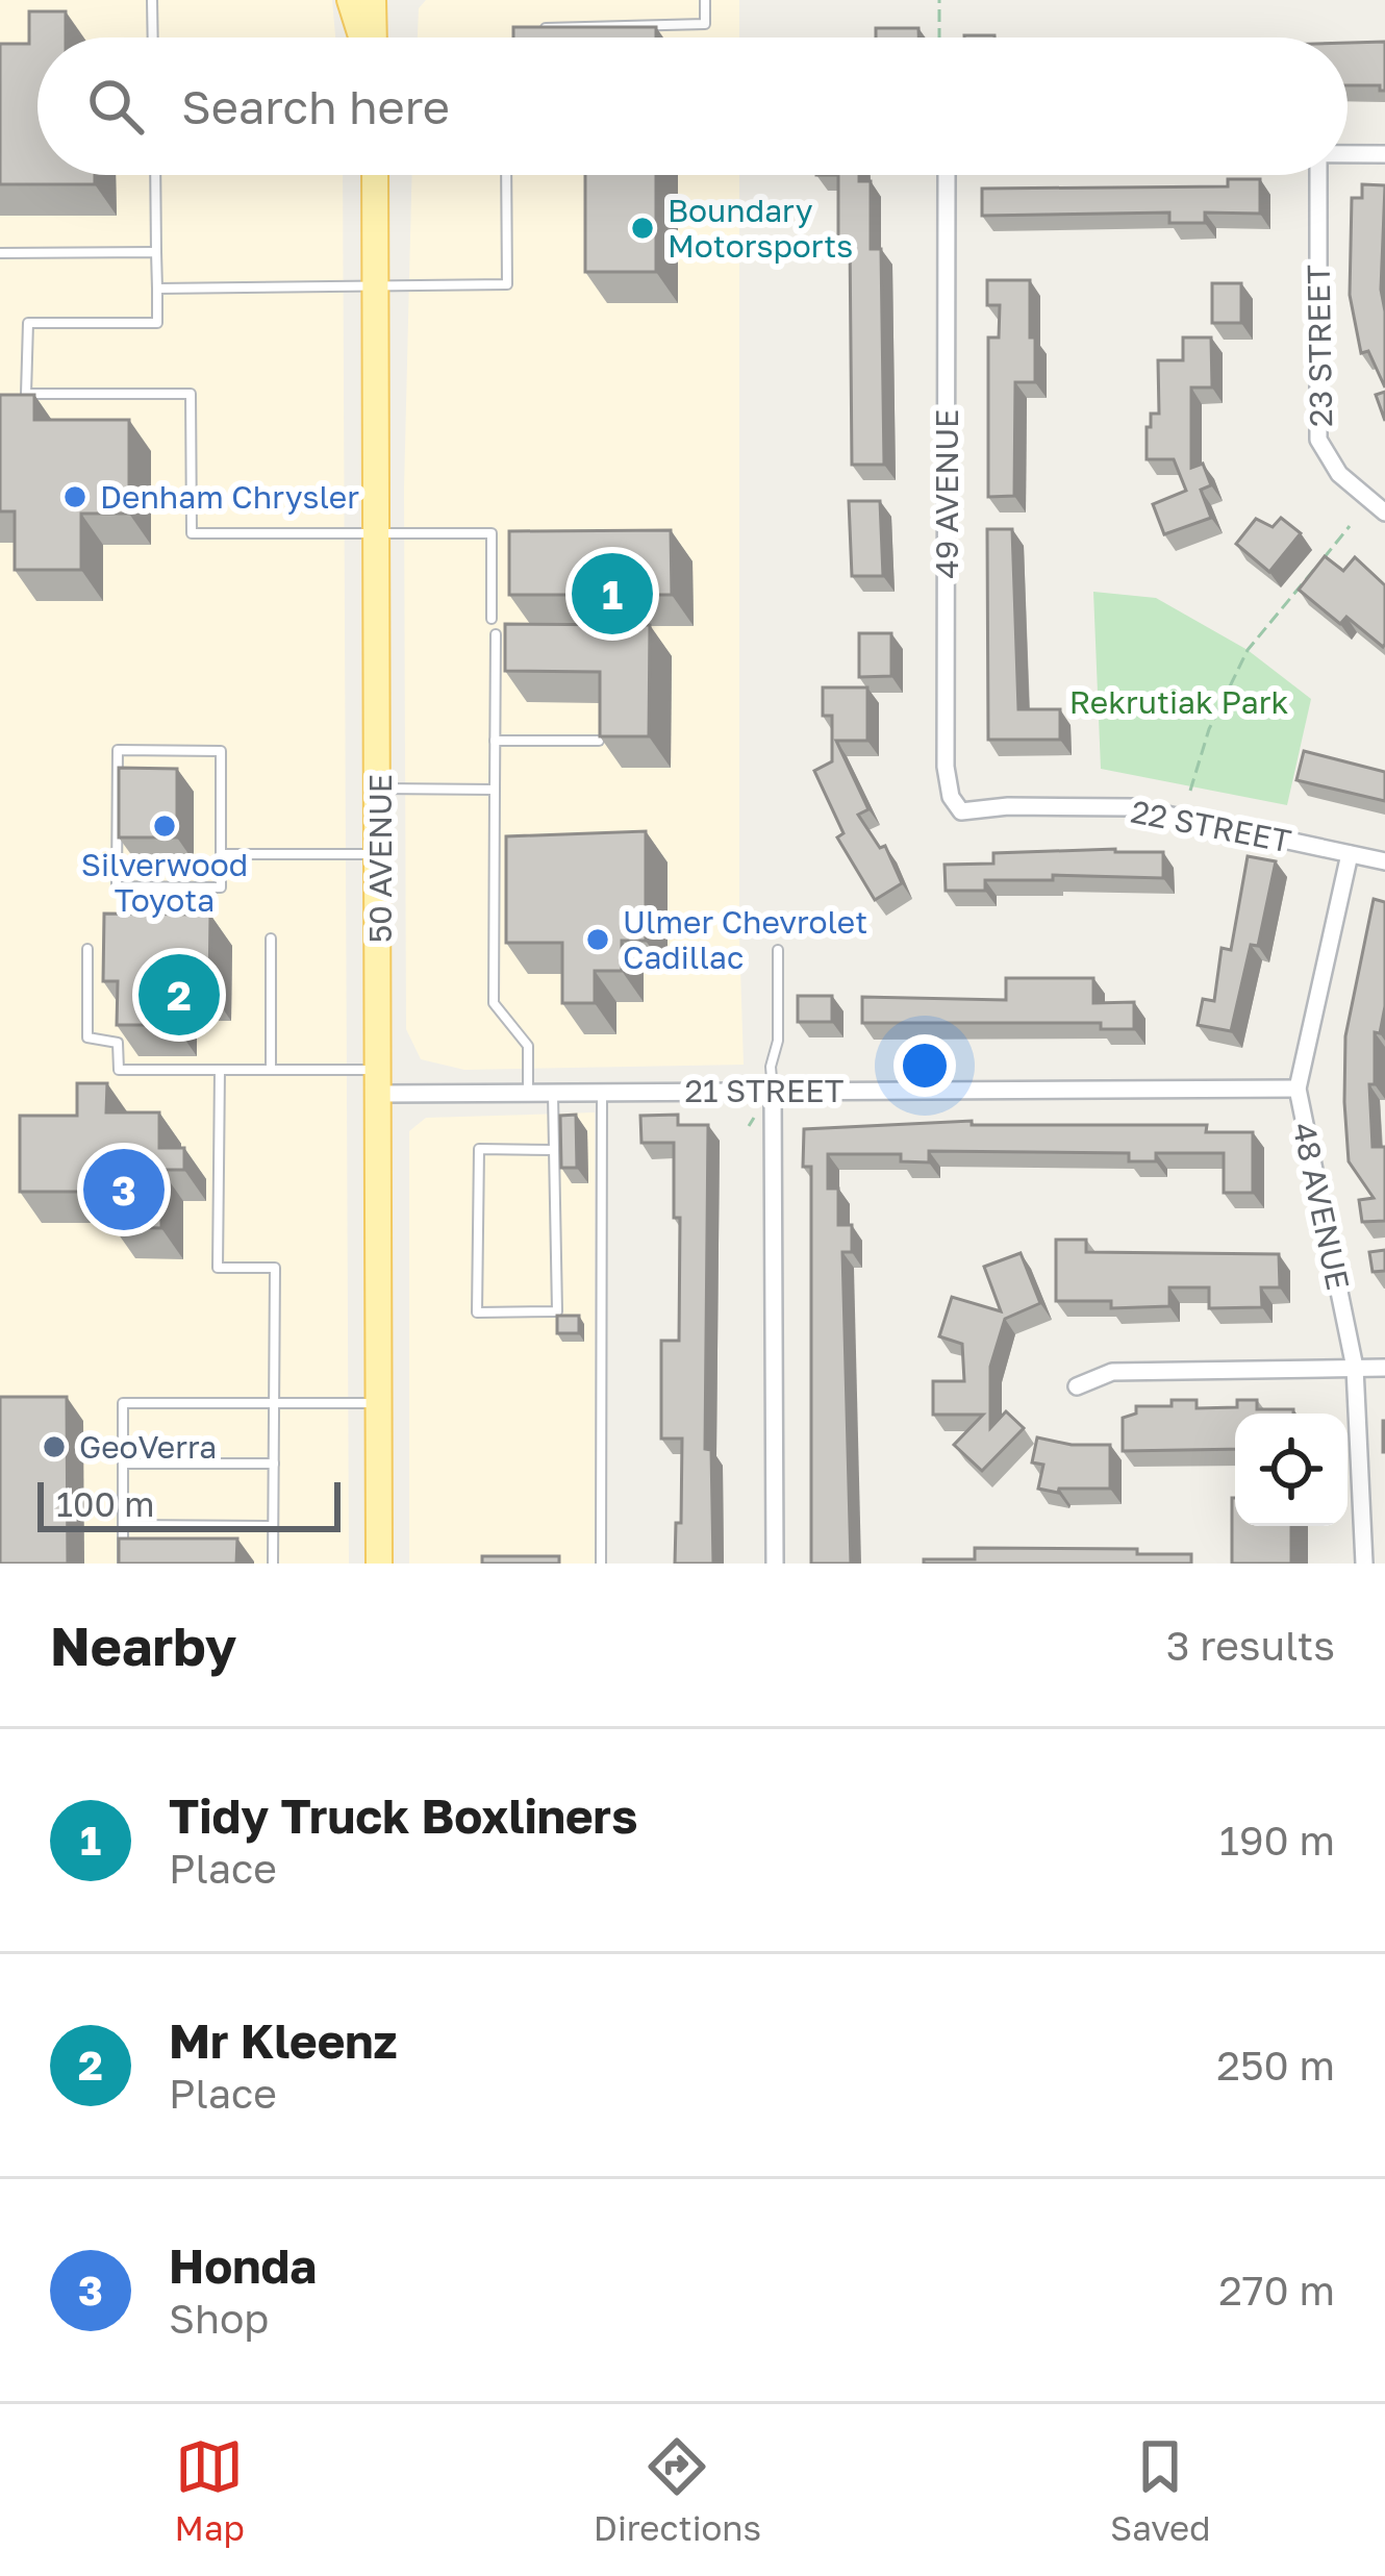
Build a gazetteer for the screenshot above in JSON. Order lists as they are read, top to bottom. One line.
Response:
{"streets":{"main road":["50 AVENUE"],"street":["23 STREET","49 AVENUE","22 STREET","21 STREET","48 AVENUE"]},"crossings":[["49 AVENUE","22 STREET"],["22 STREET","48 AVENUE"],["50 AVENUE","21 STREET"],["21 STREET","48 AVENUE"]],"parks":["Rekrutiak Park"],"places":["Boundary Motorsports","Denham Chrysler","Silverwood Toyota","Ulmer Chevrolet Cadillac","GeoVerra"],"scale_bar":"100 m","page":{"search":"Search here","pins":["1","2","3"],"scale":"100 m","heading":["Nearby","3 results"],"list":[{"mark":"1","name":"Tidy Truck Boxliners","note":"Place","value":"190 m"},{"mark":"2","name":"Mr Kleenz","note":"Place","value":"250 m"},{"mark":"3","name":"Honda","note":"Shop","value":"270 m"}],"nav":["Map","Directions","Saved"]}}
